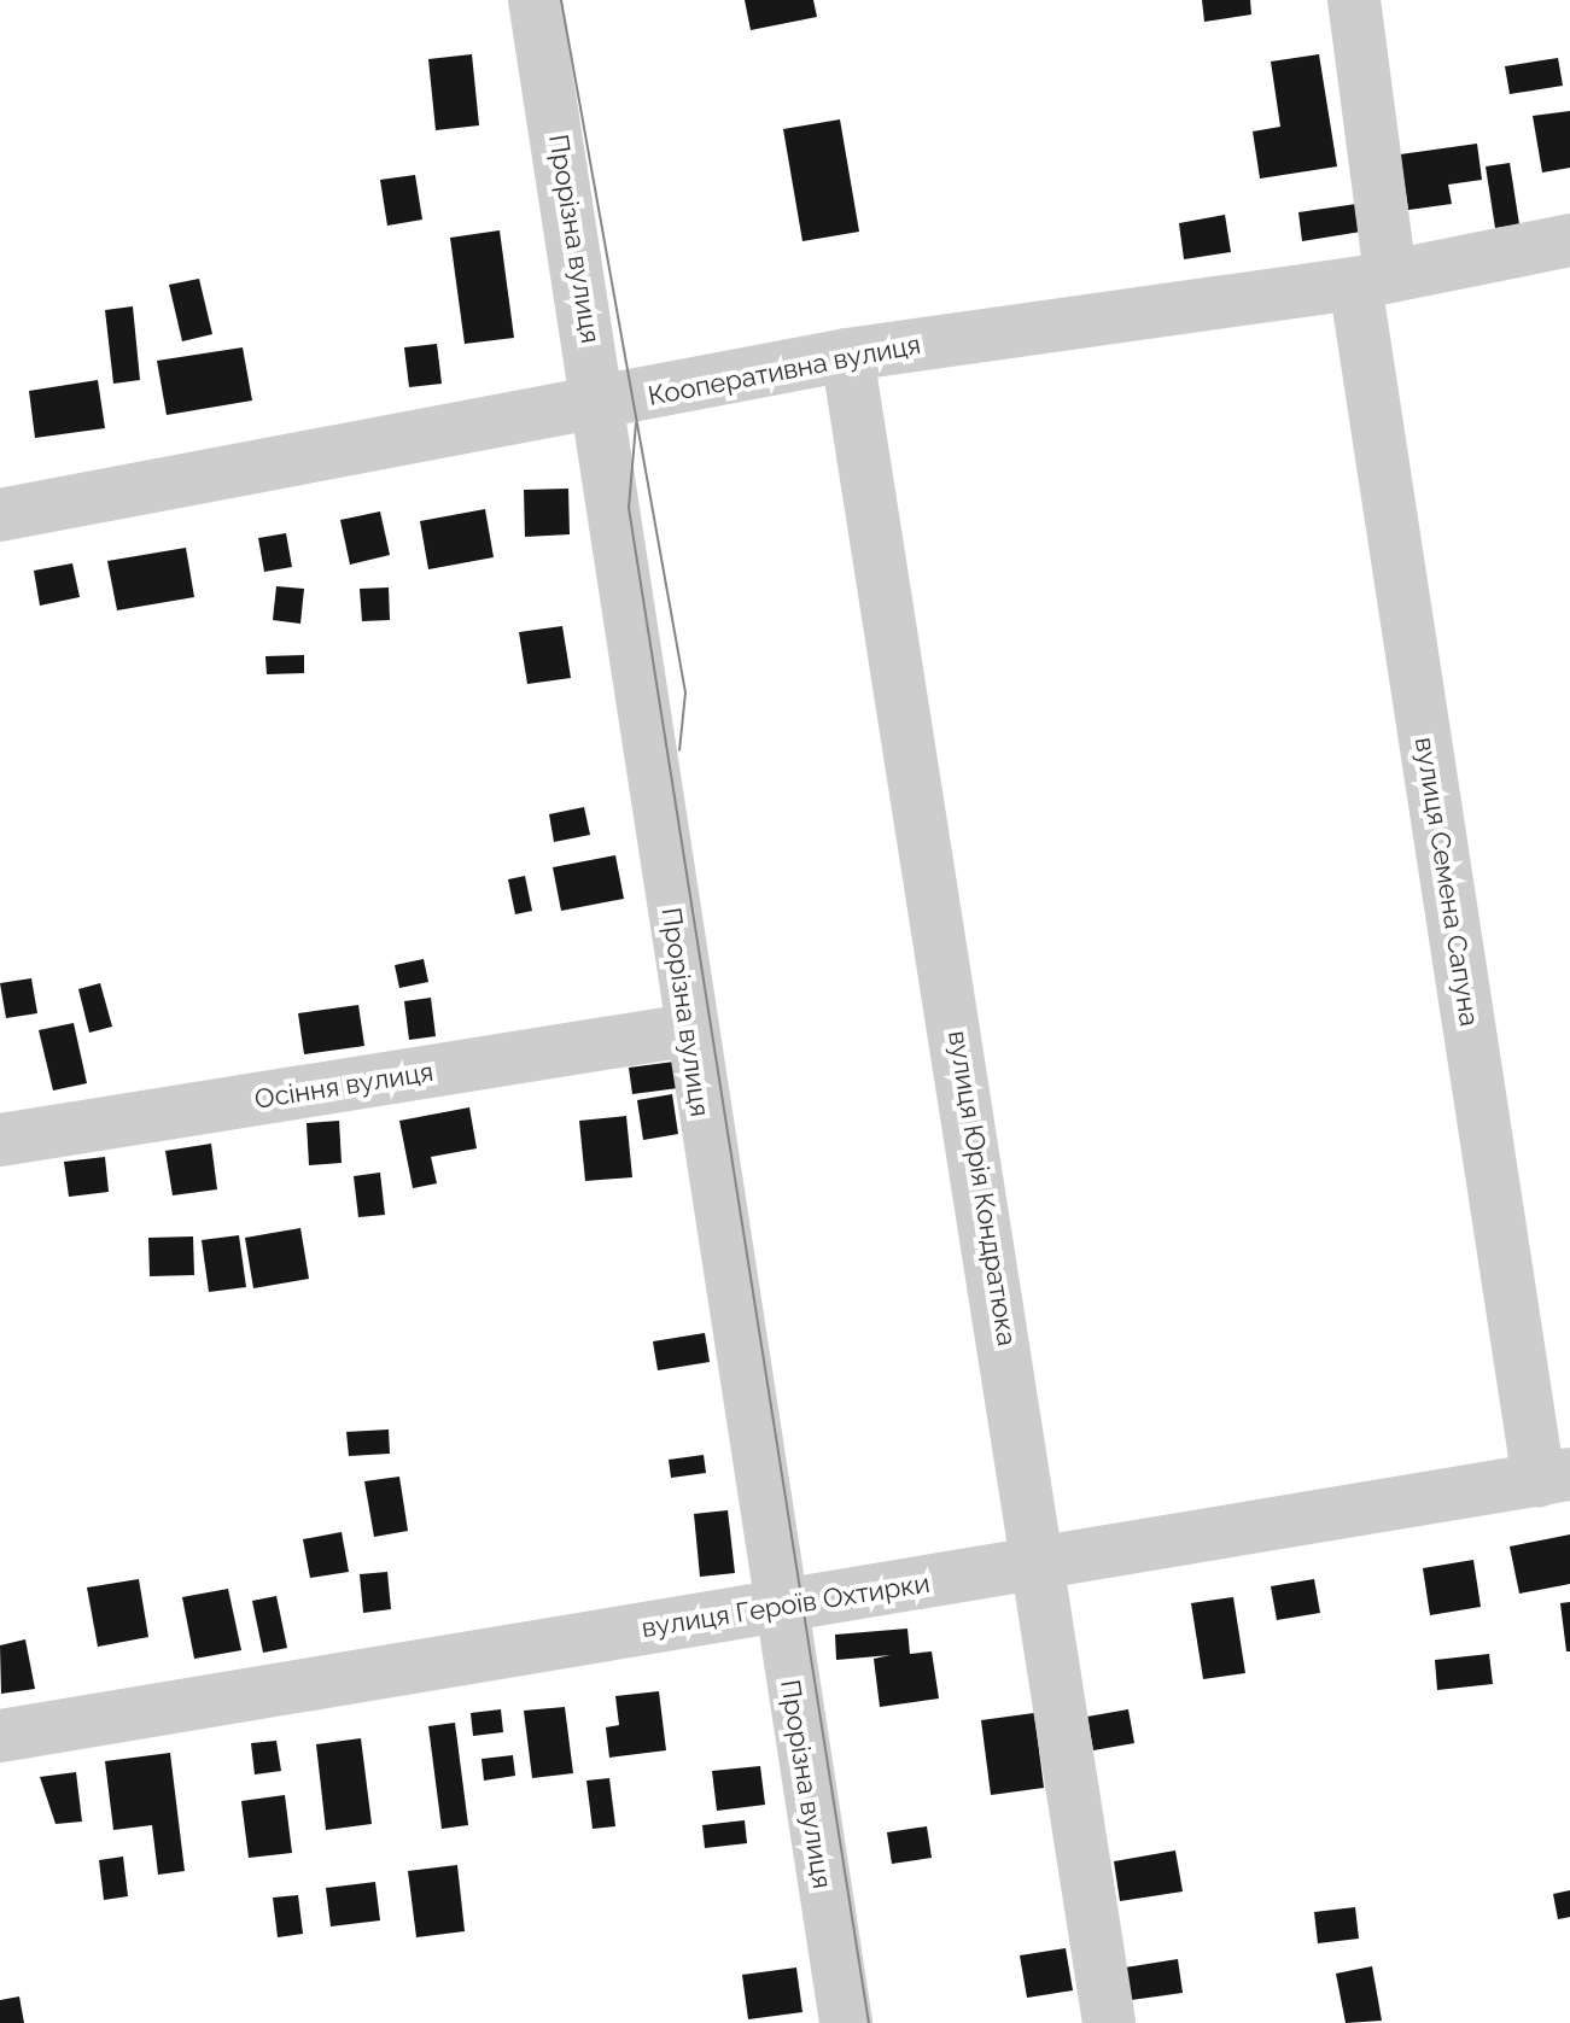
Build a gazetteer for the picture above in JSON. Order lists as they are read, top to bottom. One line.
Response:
{"streets":{"street":["Прорізна вулиця","Кооперативна вулиця","вулиця Семена Сапуна","Осіння вулиця","вулиця Юрія Кондратюка","вулиця Героїв Охтирки"]},"crossings":[["Прорізна вулиця","Кооперативна вулиця"],["Прорізна вулиця","Осіння вулиця"],["Прорізна вулиця","вулиця Героїв Охтирки"],["Кооперативна вулиця","вулиця Семена Сапуна"],["Кооперативна вулиця","вулиця Юрія Кондратюка"],["вулиця Семена Сапуна","вулиця Героїв Охтирки"],["вулиця Юрія Кондратюка","вулиця Героїв Охтирки"]]}
